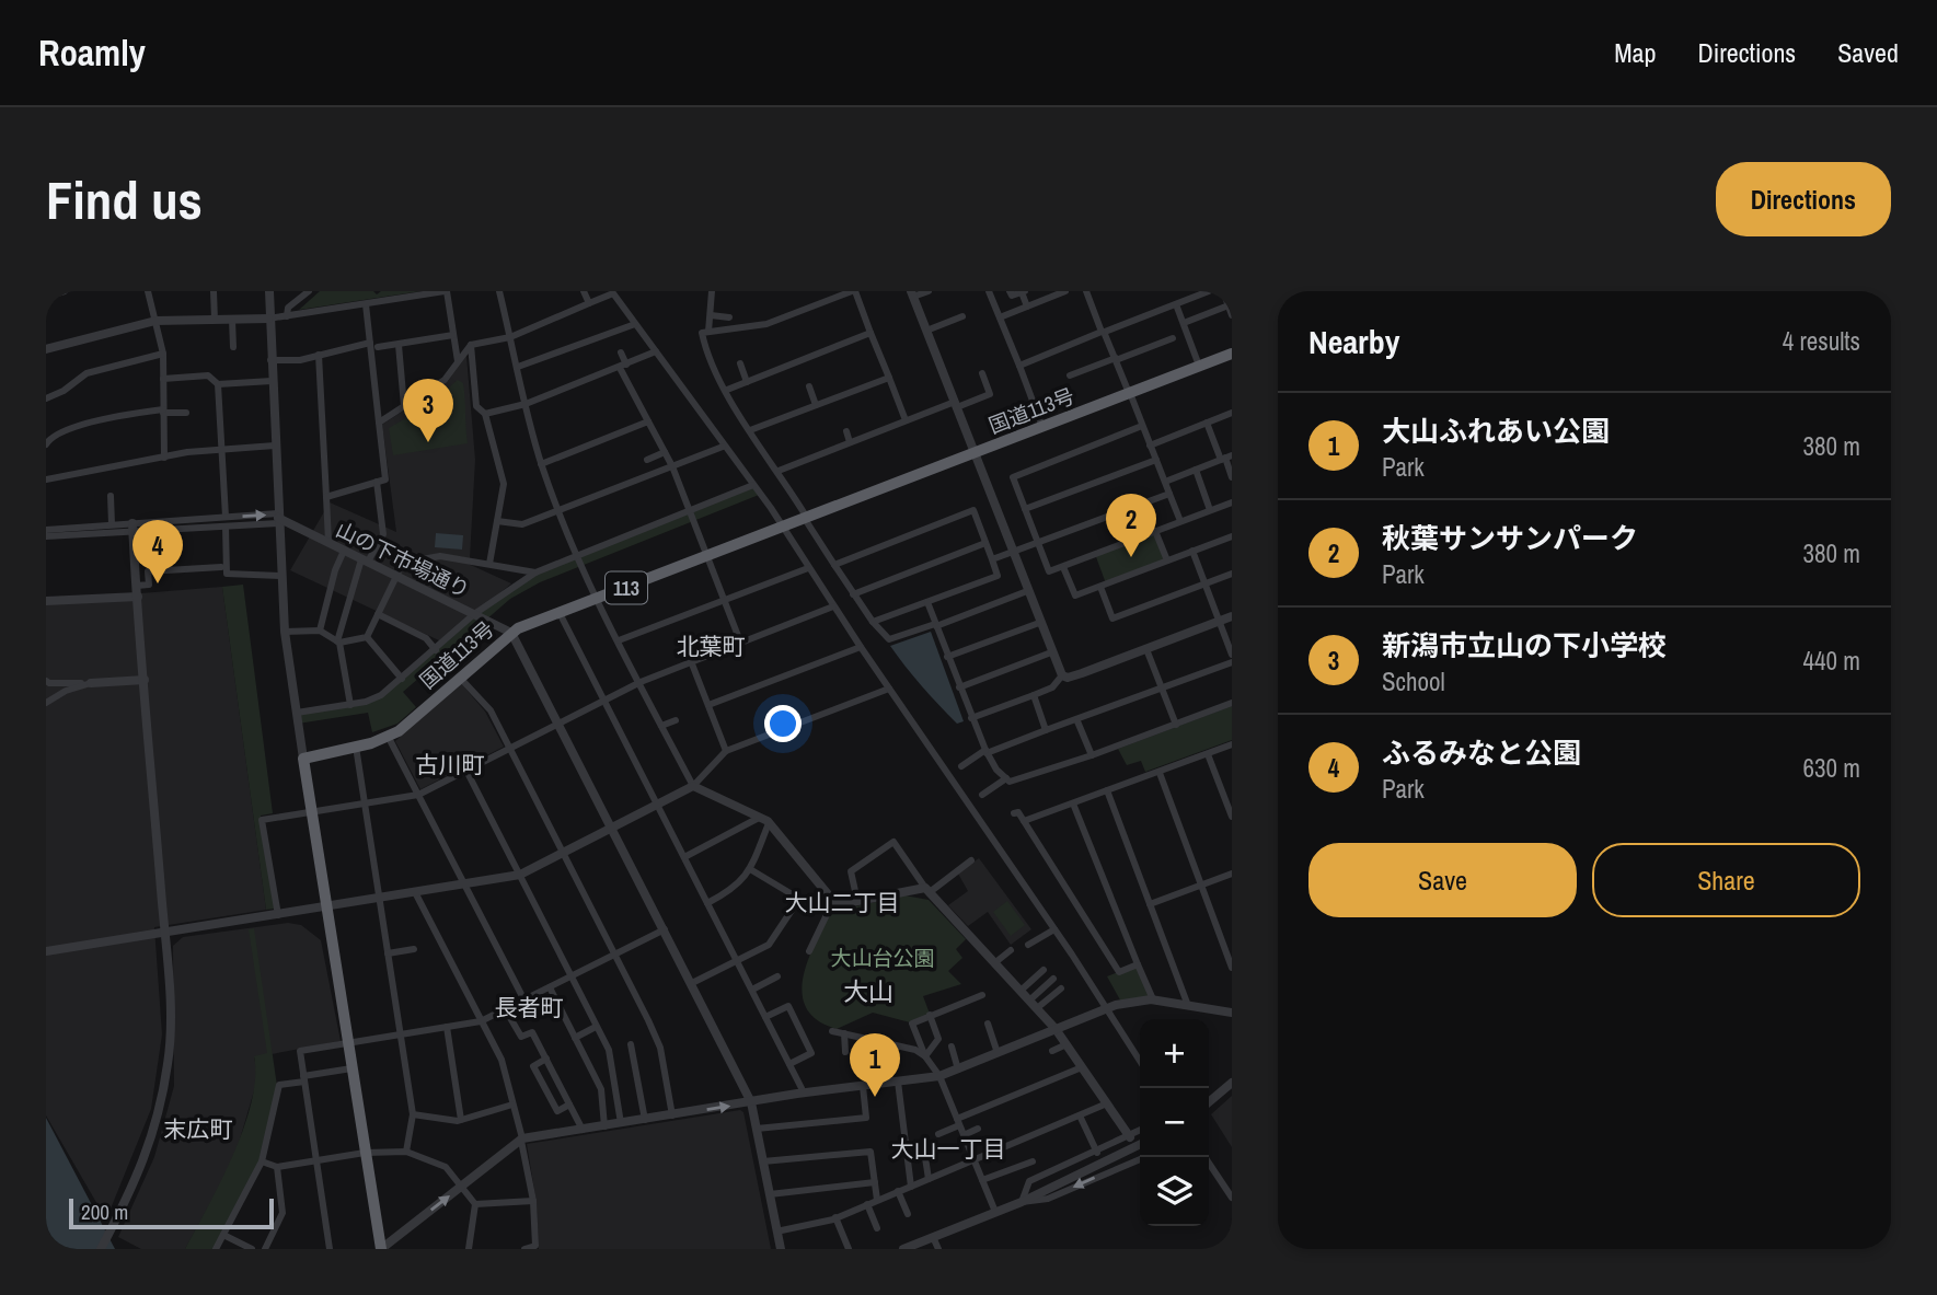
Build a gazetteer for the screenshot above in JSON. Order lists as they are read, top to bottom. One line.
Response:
{"streets":{"highway":["国道113号","113"],"street":["山の下市場通り"]},"crossings":[["国道113号","山の下市場通り"]],"districts":["北葉町","古川町","大山二丁目","大山","長者町","末広町","大山一丁目"],"parks":["大山台公園"],"scale_bar":"200 m","page":{"header":"Roamly","nav":["Map","Directions","Saved"],"buttons":["Directions",["Save","Share"]],"title":"Find us","heading":["Nearby","4 results"],"pins":["3","2","4","1"],"list":[{"mark":"1","name":"大山ふれあい公園","note":"Park","value":"380 m"},{"mark":"2","name":"秋葉サンサンパーク","note":"Park","value":"380 m"},{"mark":"3","name":"新潟市立山の下小学校","note":"School","value":"440 m"},{"mark":"4","name":"ふるみなと公園","note":"Park","value":"630 m"}],"map_buttons":["+","−"],"scale":"200 m"}}
